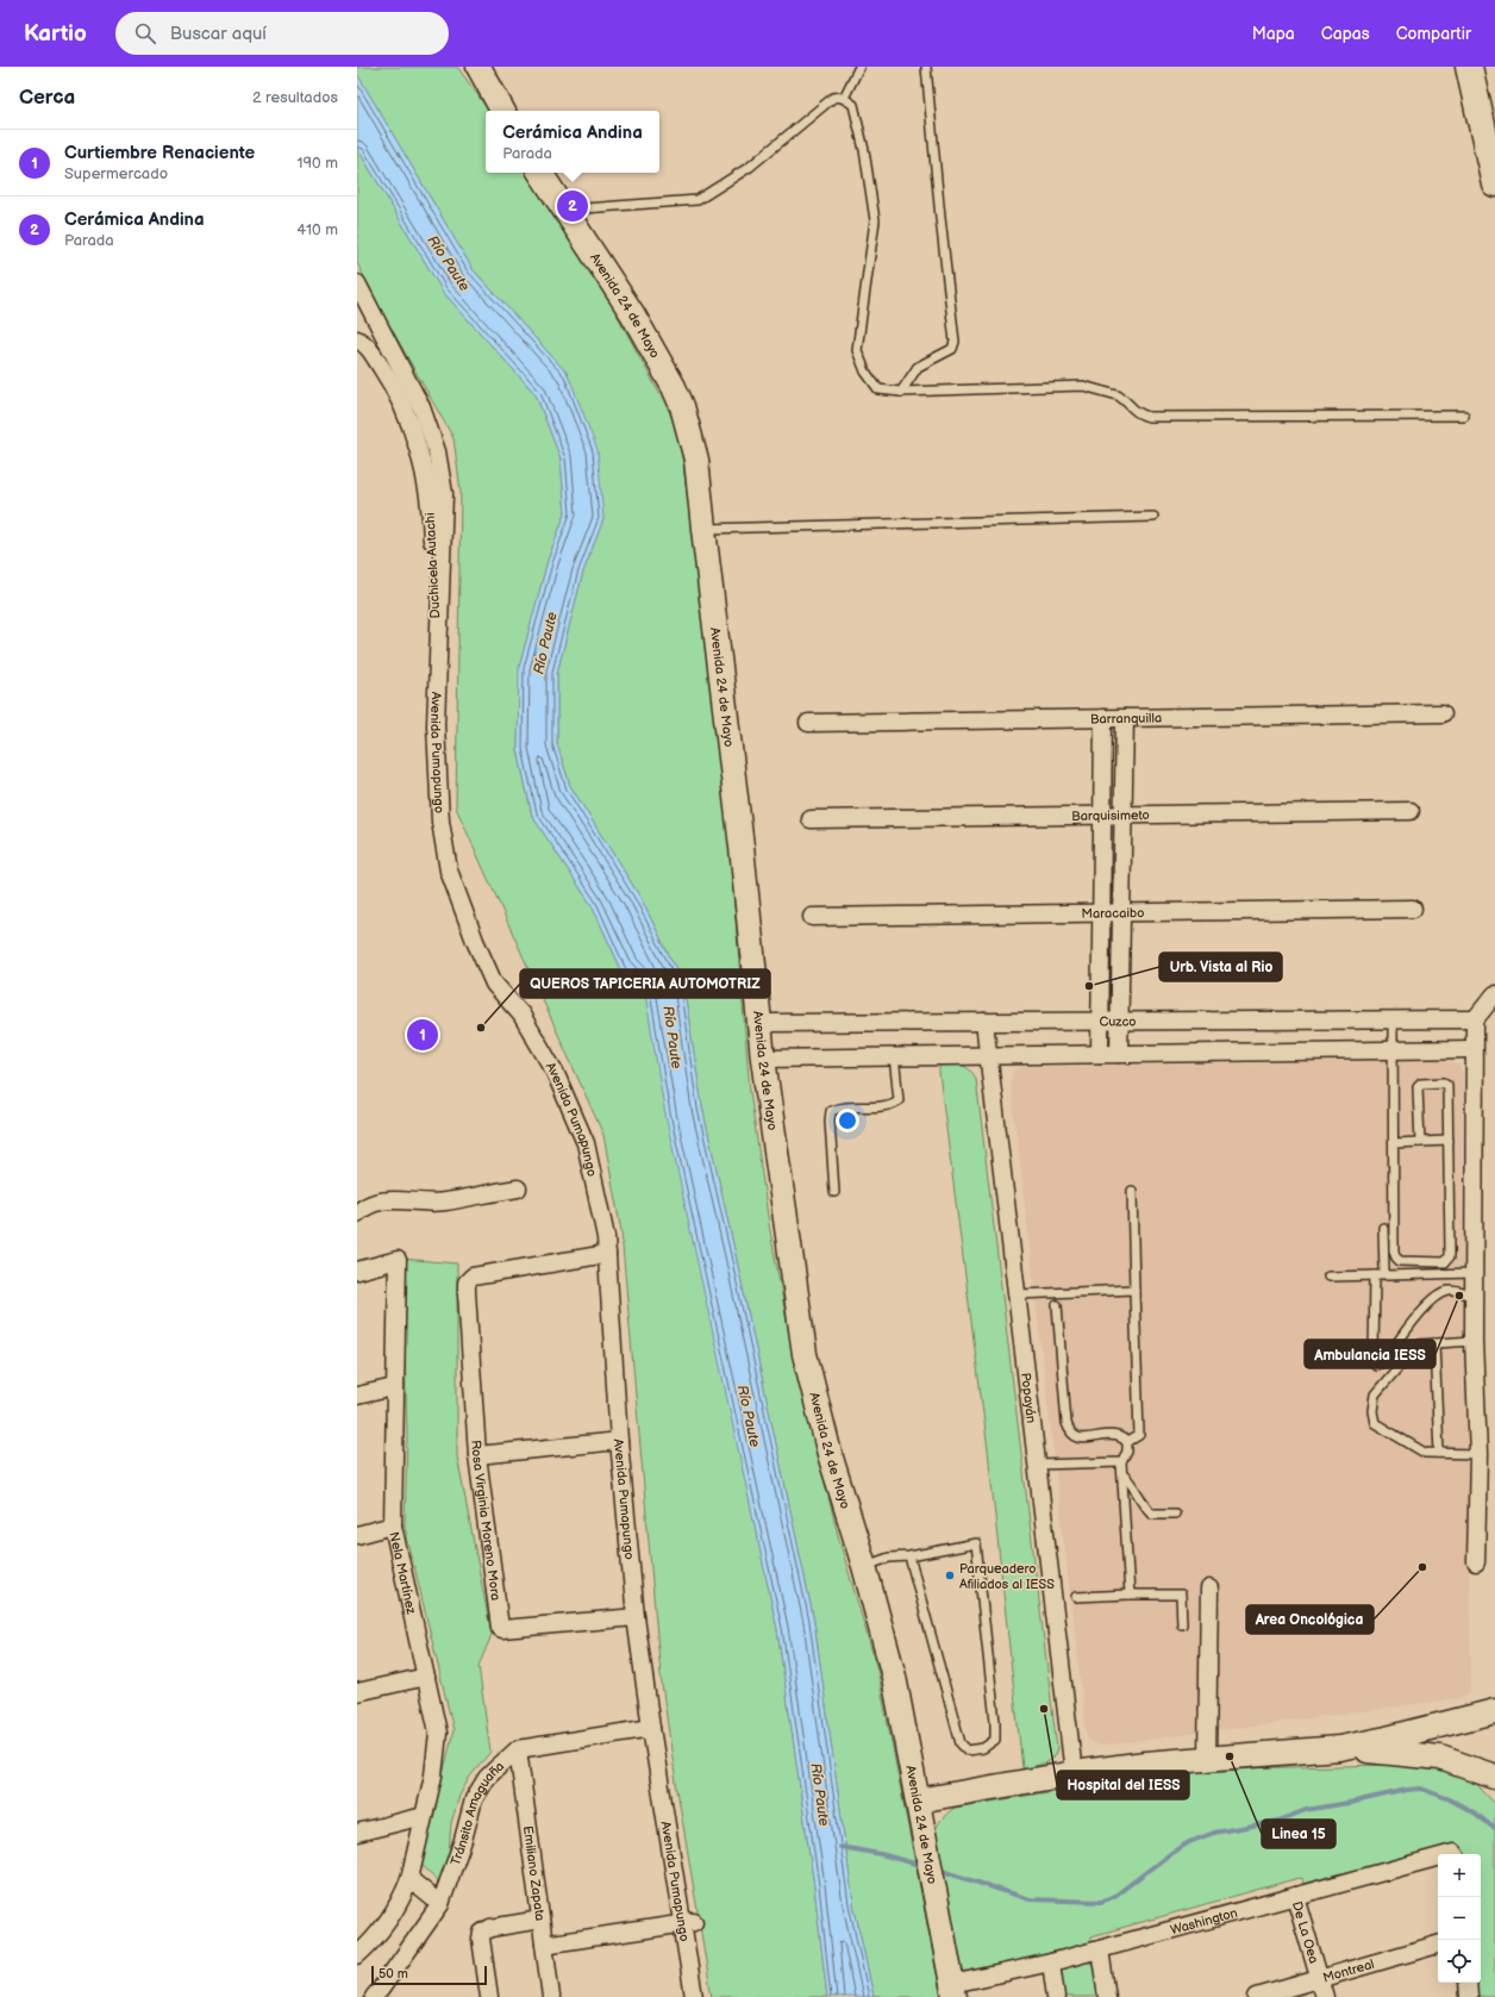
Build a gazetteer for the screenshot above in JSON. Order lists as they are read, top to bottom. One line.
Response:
{"streets":{"main road":["Avenida 24 de Mayo"],"street":["Duchicela Autachi","Barranquilla","Avenida Pumapungo","Barquisimeto","Maracaibo","Cuzco","Popayán","Rosa Virginia Moreno Mora","Nela Martínez","Tránsito Amaguaña","Emiliano Zapata","Washington","De La Oea","Montreal"]},"crossings":[["Avenida 24 de Mayo","Cuzco"],["Avenida 24 de Mayo","Washington"],["Duchicela Autachi","Avenida Pumapungo"],["Avenida Pumapungo","Rosa Virginia Moreno Mora"],["Avenida Pumapungo","Tránsito Amaguaña"],["Cuzco","Popayán"],["Tránsito Amaguaña","Emiliano Zapata"],["Washington","De La Oea"],["De La Oea","Montreal"]],"water":["Río Paute"],"places":["Urb. Vista al Rio","QUEROS TAPICERIA AUTOMOTRIZ","Ambulancia IESS","Area Oncológica","Parqueadero Afiliados al IESS","Hospital del IESS","Linea 15"],"scale_bar":"50 m","page":{"header":"Kartio","search":"Buscar aquí","nav":["Mapa","Capas","Compartir"],"heading":["Cerca","2 resultados"],"popup":["Cerámica Andina","Parada"],"list":[{"mark":"1","name":"Curtiembre Renaciente","note":"Supermercado","value":"190 m"},{"mark":"2","name":"Cerámica Andina","note":"Parada","value":"410 m"}],"pins":["2","1"],"map_buttons":["+","−"],"scale":"50 m"}}
